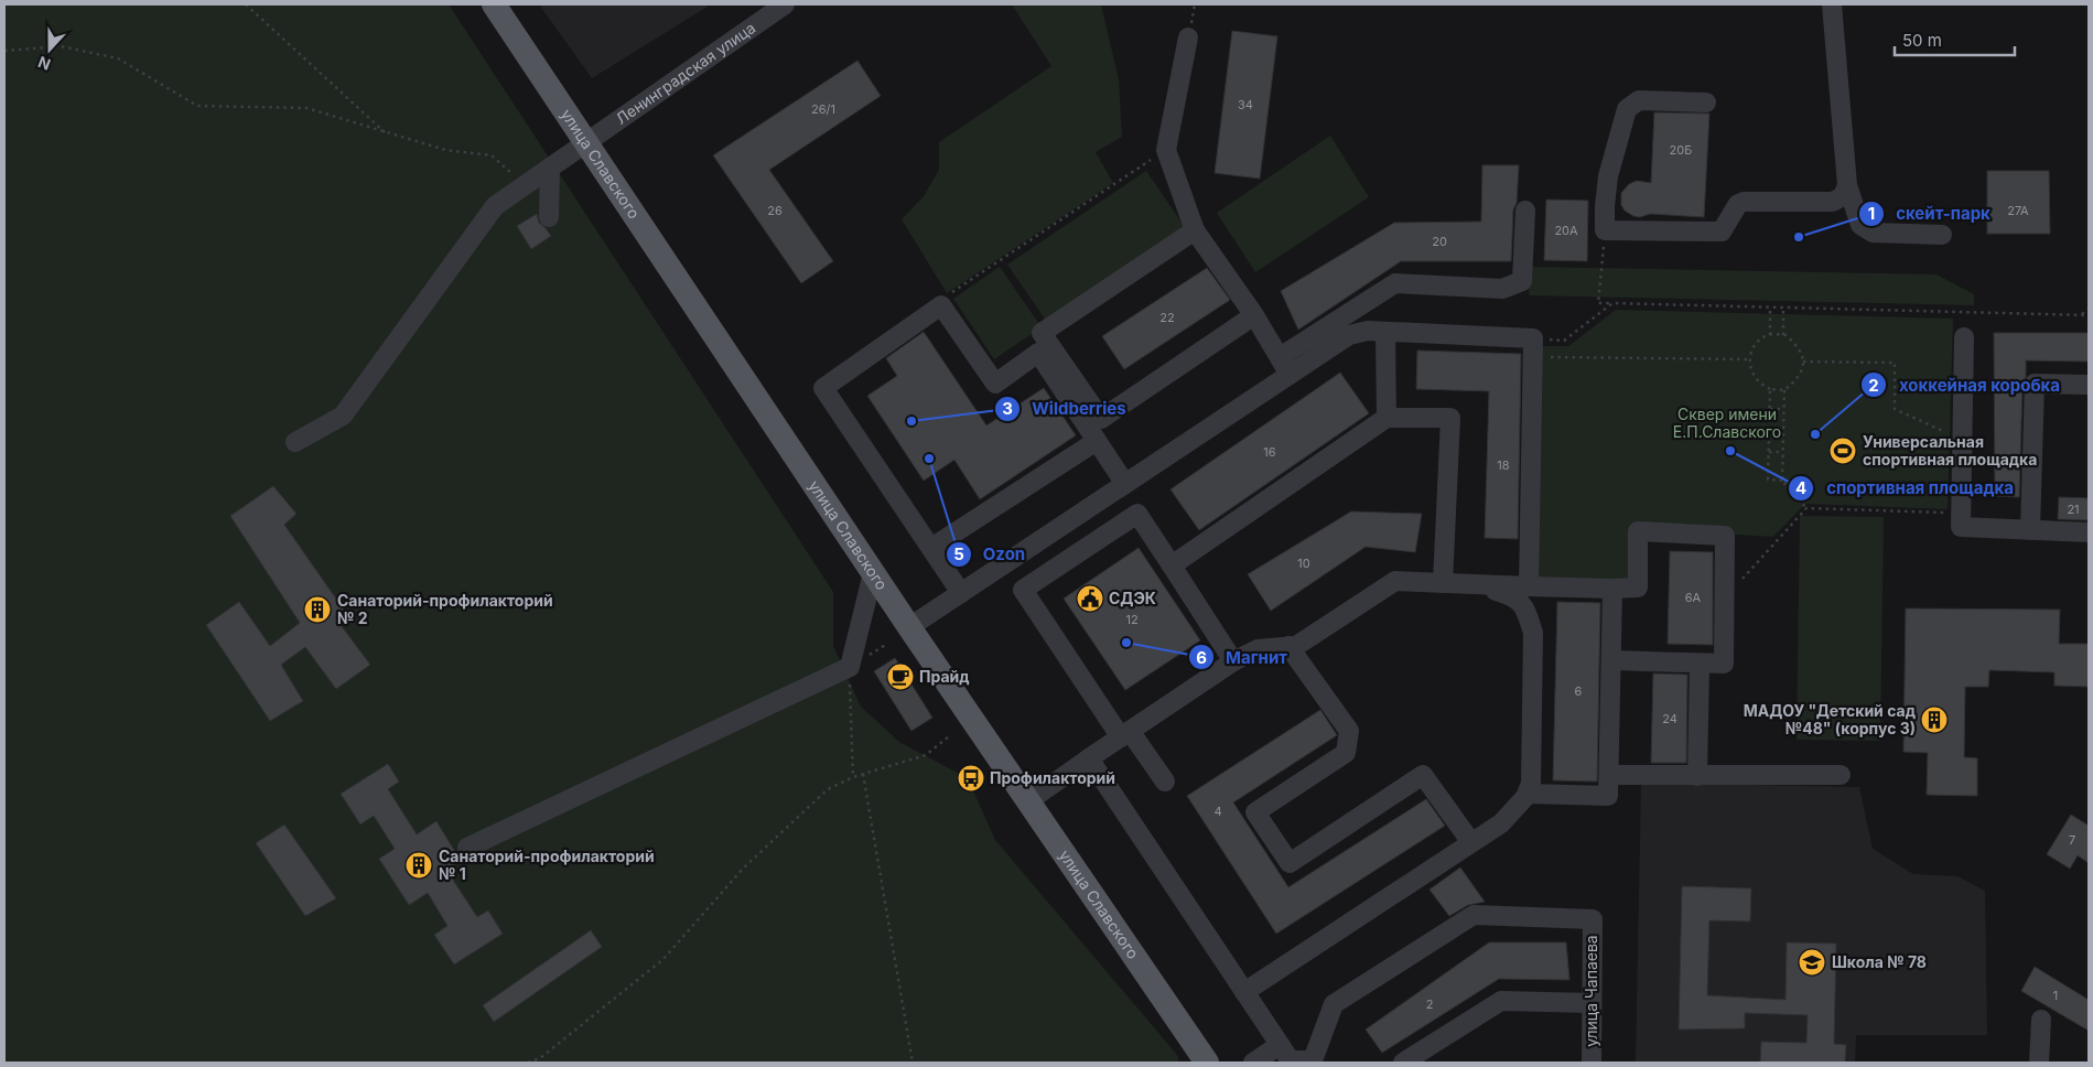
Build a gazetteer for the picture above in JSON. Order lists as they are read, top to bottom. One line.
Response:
{"streets":{"main road":["улица Славского"],"street":["Ленинградская улица","улица Чапаева"]},"crossings":[["Ленинградская улица","улица Славского"]],"parks":["Сквер имени Е.П.Славского"],"places":{"other":["скейт-парк","Wildberries","хоккейная коробка","спортивная площадка","Ozon","Магнит"],"sports":["Универсальная спортивная площадка"],"public building":["СДЭК"],"building":["Санаторий-профилакторий № 2","МАДОУ \"Детский сад №48\" (корпус 3)","Санаторий-профилакторий № 1"],"cafe":["Прайд"],"bus stop":["Профилакторий"],"school or university":["Школа № 78"]},"house_numbers":["34","26/1","20Б","26","27А","20А","20","22","16","18","21","10","6А","12","6","24","4","7","1","2"],"scale_bar":"50 m","north":"bottom"}
